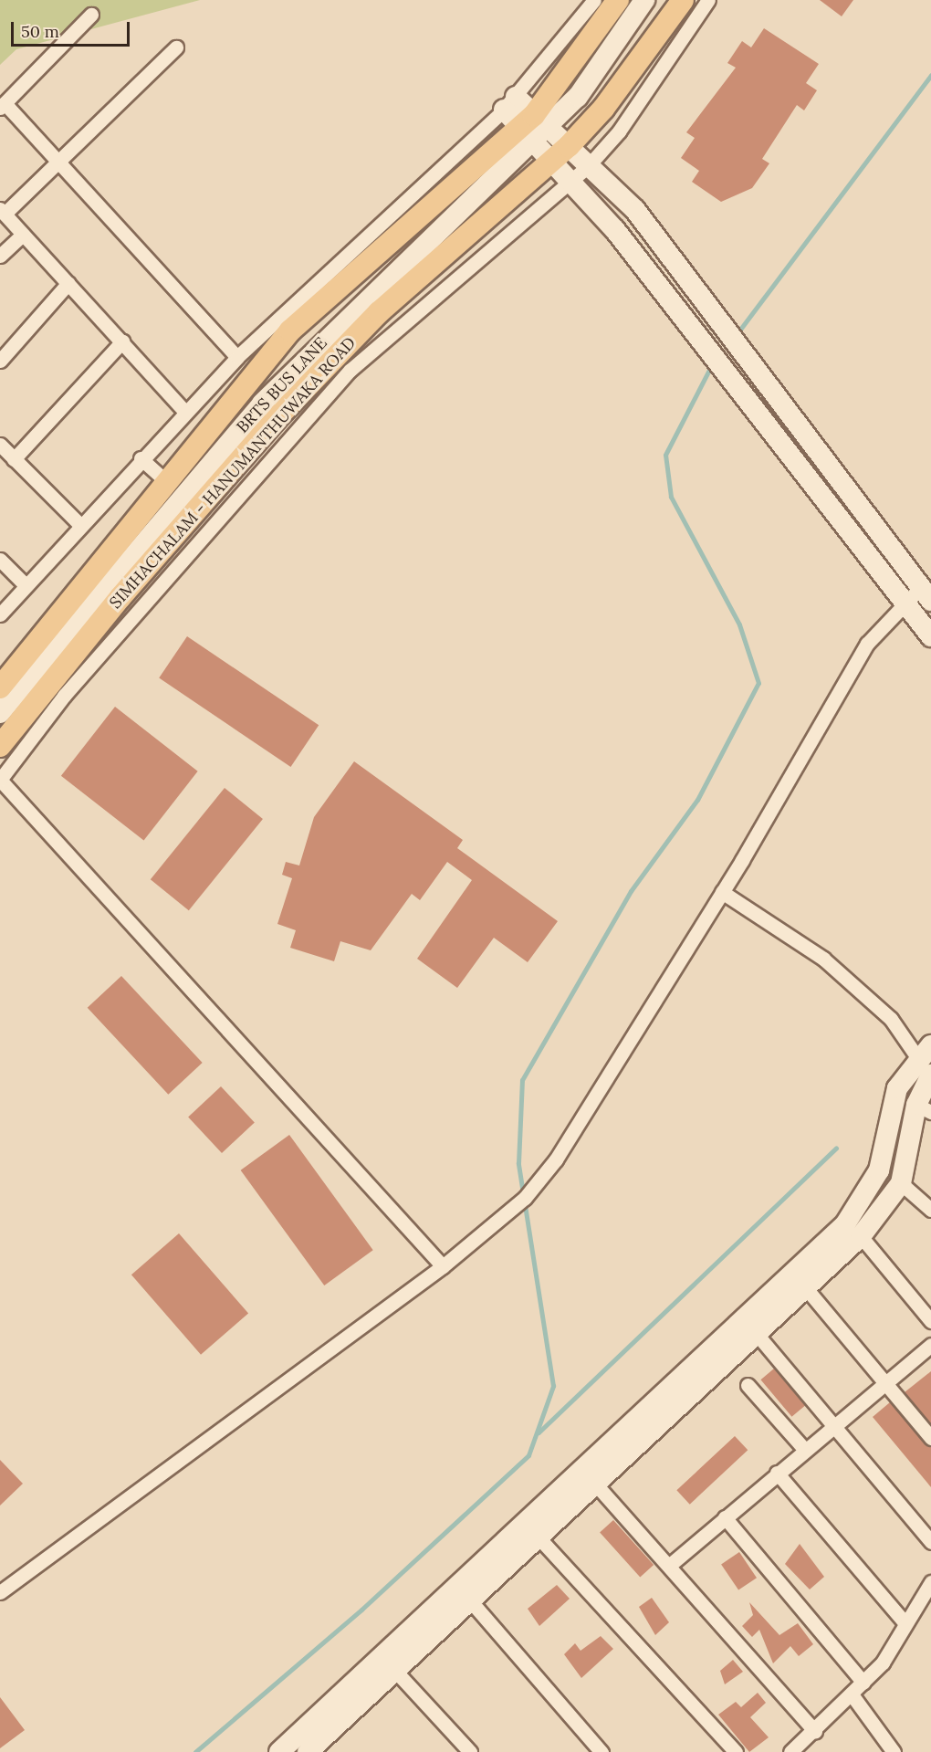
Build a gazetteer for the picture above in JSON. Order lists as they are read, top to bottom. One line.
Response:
{"streets":{"main road":["SIMHACHALAM - HANUMANTHUWAKA ROAD"],"street":["BRTS BUS LANE"]},"scale_bar":"50 m"}
